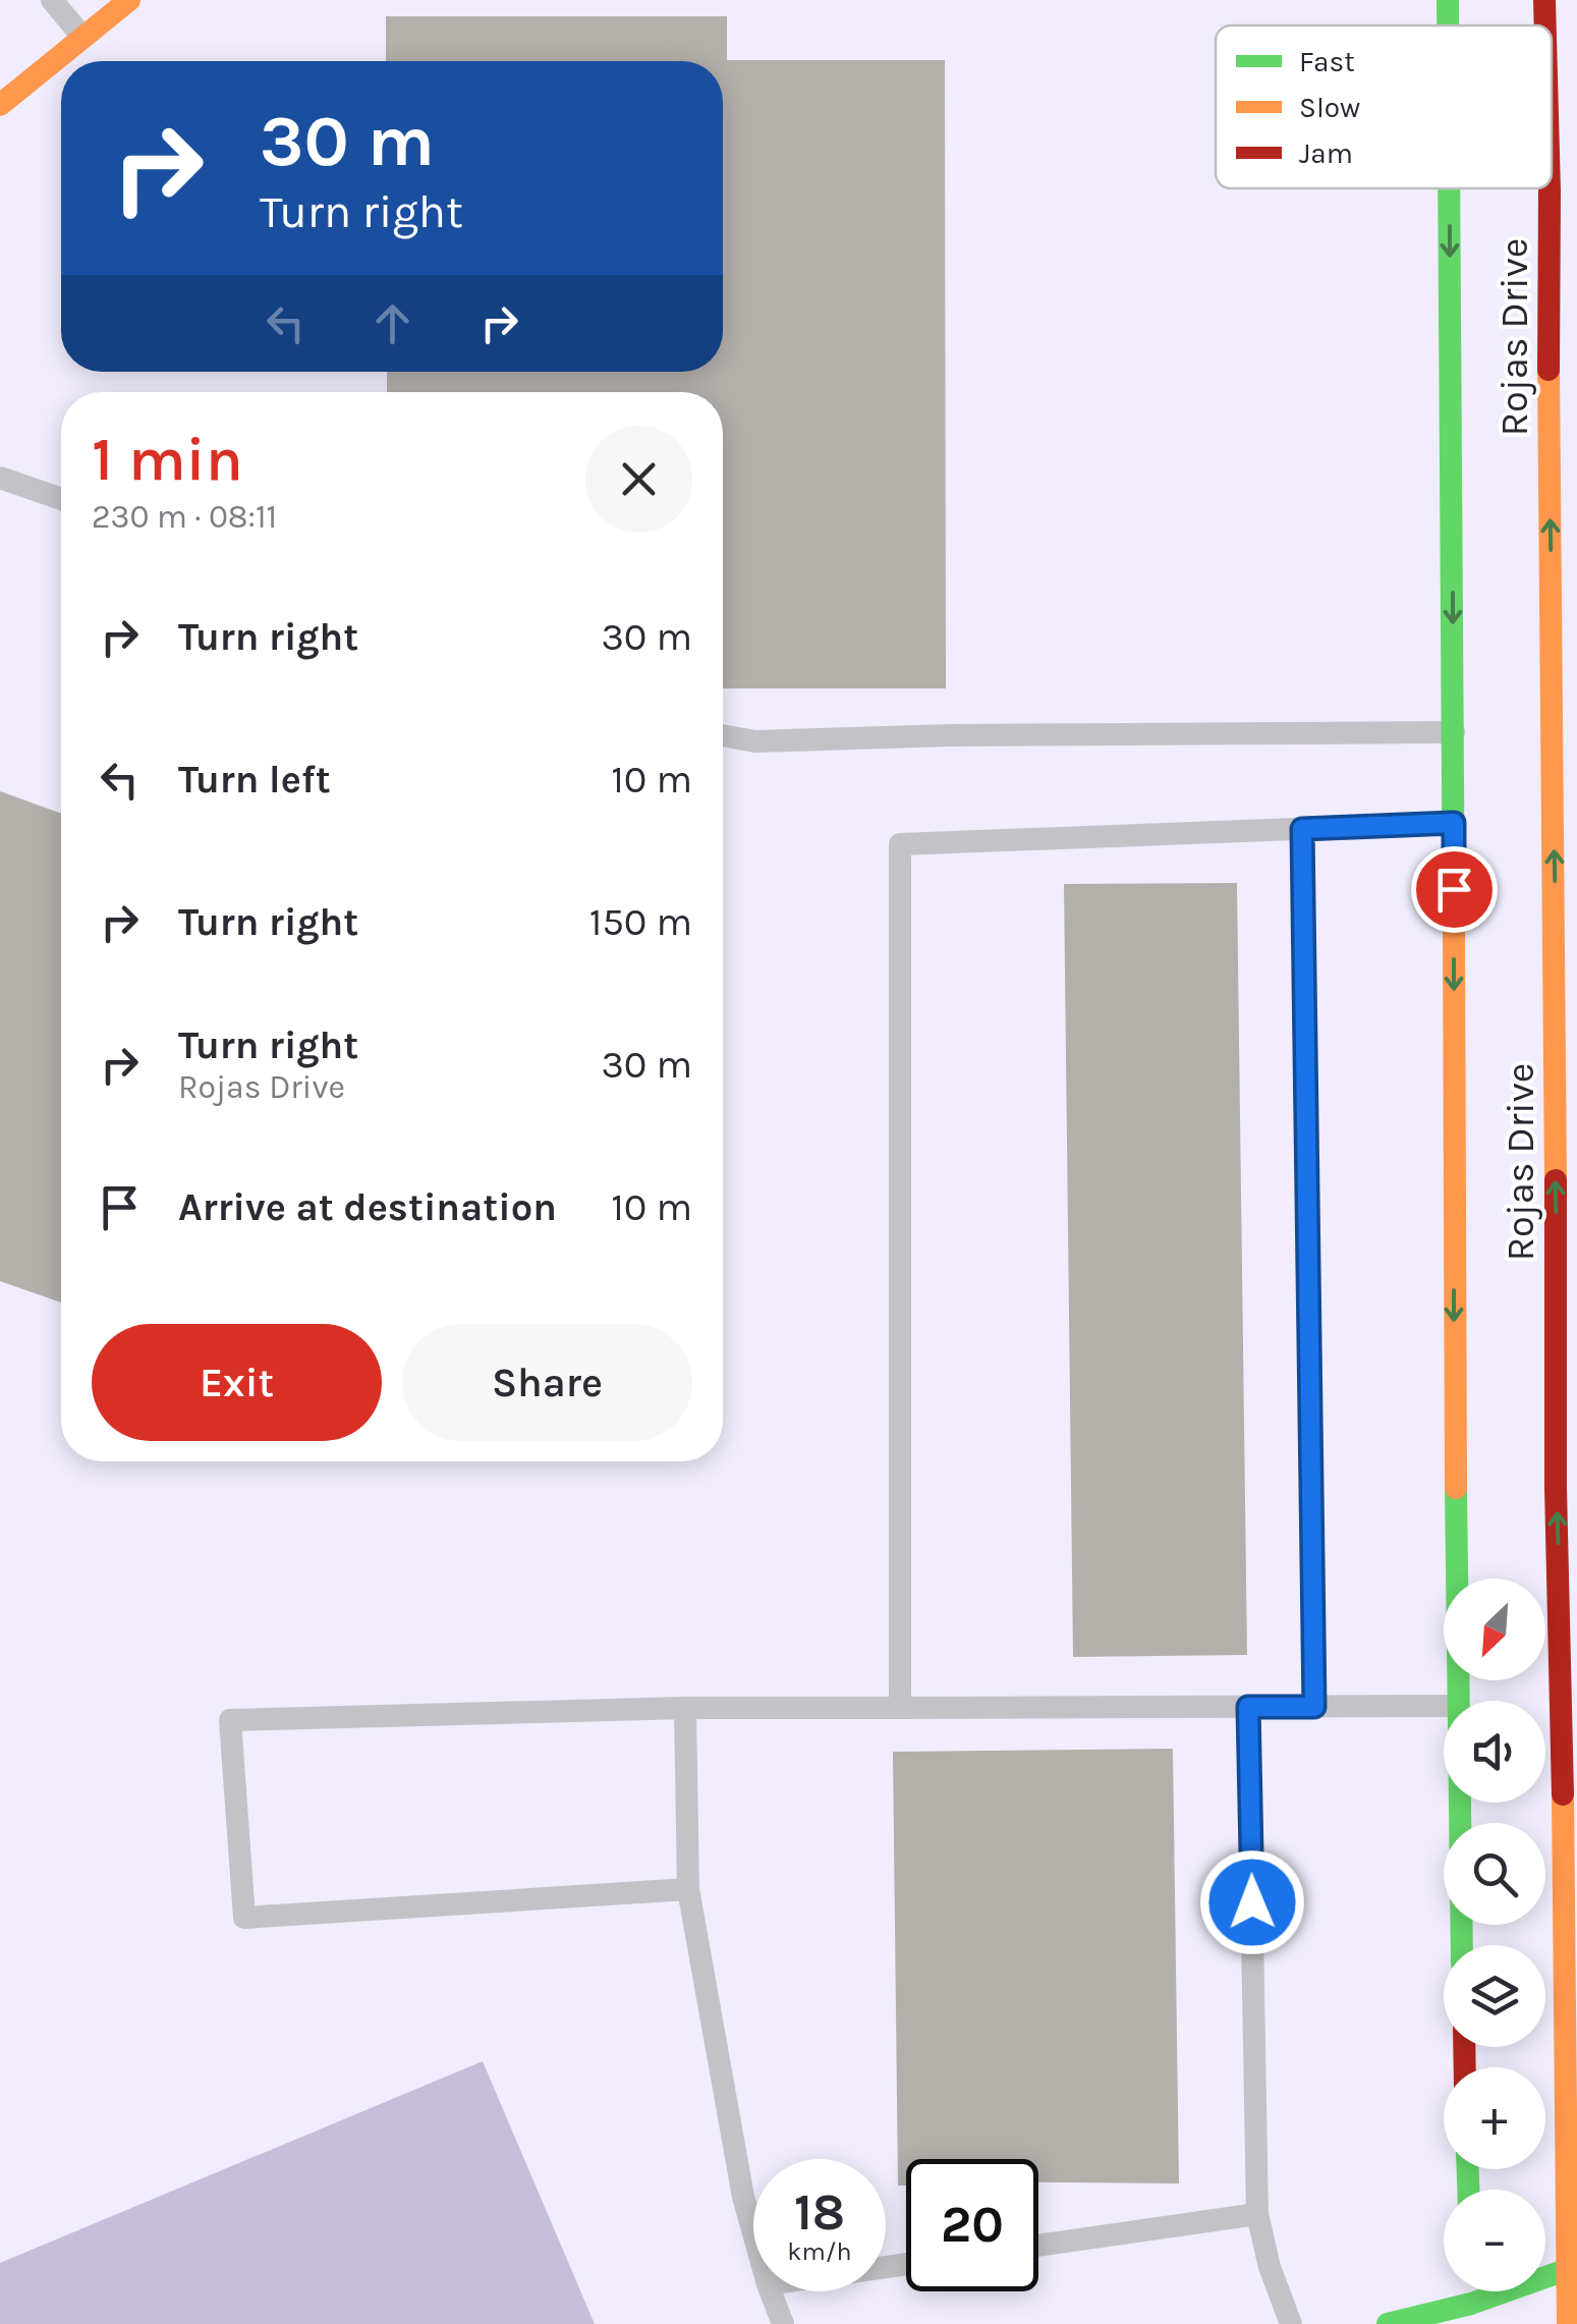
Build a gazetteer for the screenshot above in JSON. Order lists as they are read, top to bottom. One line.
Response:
{"streets":{"main road":["Rojas Drive"]},"legend":["Fast","Slow","Jam"],"north":"bottom left","page":{"turn":["30 m","Turn right"],"heading":["1 min","230 m · 08:11"],"list":[{"name":"Turn right","value":"30 m"},{"name":"Turn left","value":"10 m"},{"name":"Turn right","value":"150 m"},{"name":"Turn right","note":"Rojas Drive","value":"30 m"},{"name":"Arrive at destination","value":"10 m"}],"buttons":["Exit","Share"],"map_buttons":["+","−"],"speed":"18 km/h","limit":"20"}}
